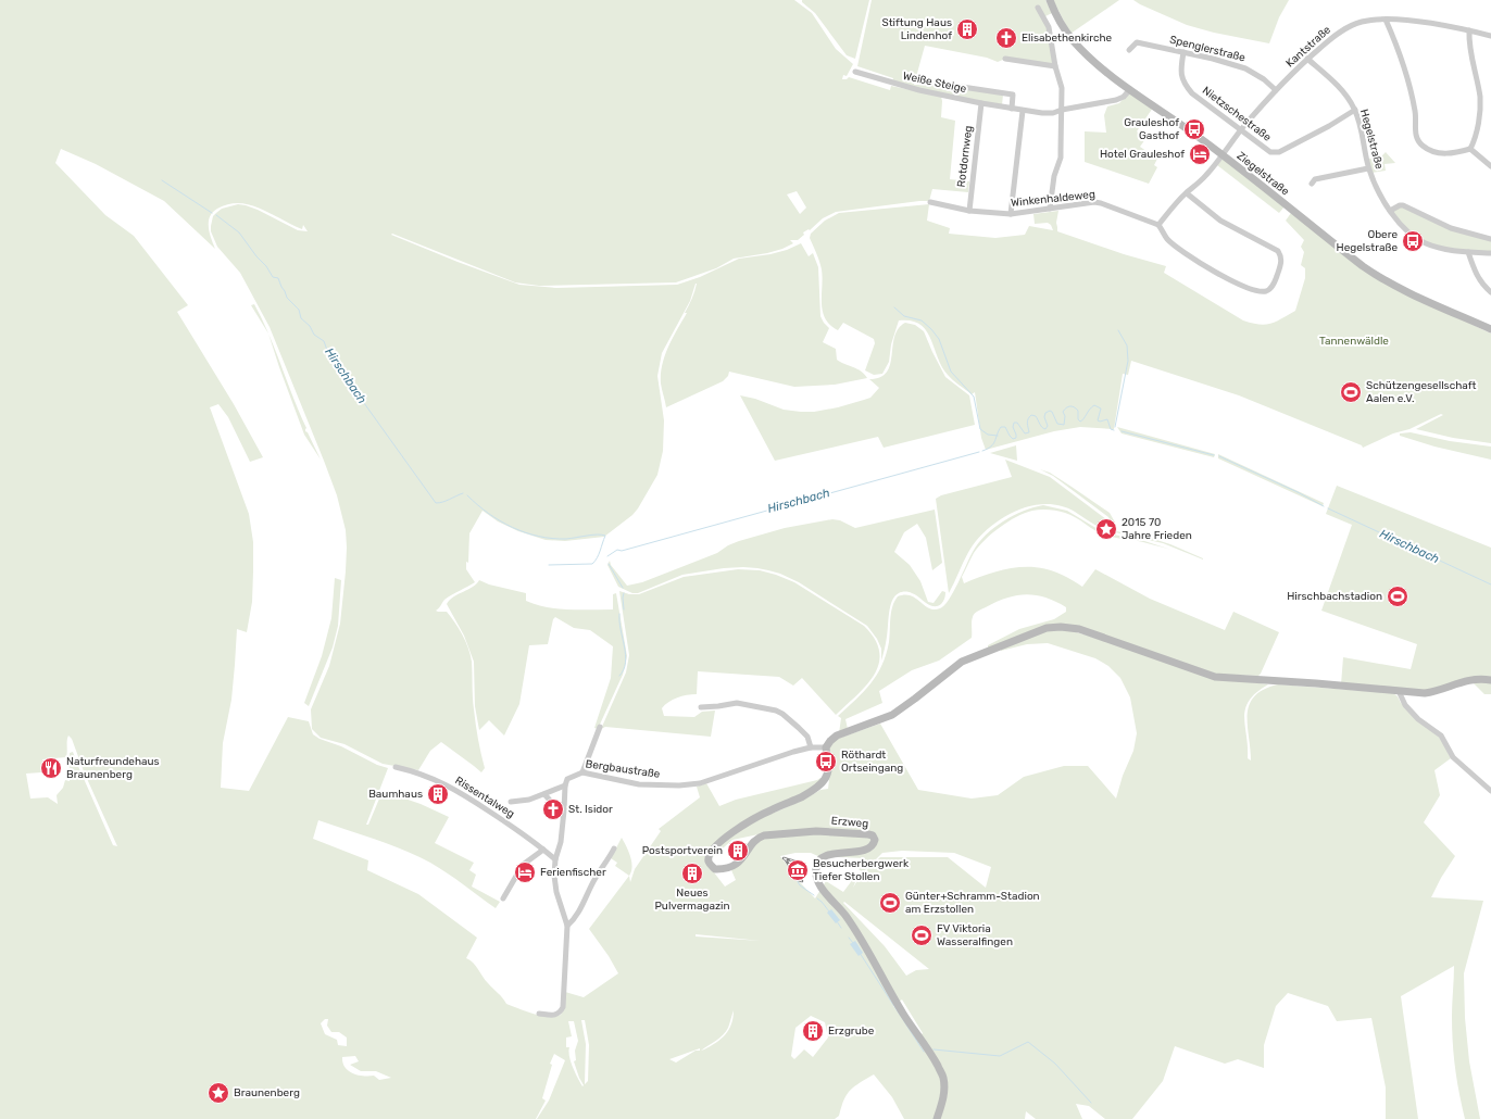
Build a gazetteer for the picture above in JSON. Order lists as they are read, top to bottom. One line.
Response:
{"streets":{"street":["Kantstraße","Spenglerstraße","Weiße Steige","Nietzschestraße","Hegelstraße","Rotdornweg","Ziegelstraße","Winkenhaldeweg","Bergbaustraße","Rissentalweg","Erzweg"]},"crossings":[["Kantstraße","Spenglerstraße"],["Kantstraße","Nietzschestraße"],["Kantstraße","Hegelstraße"],["Kantstraße","Ziegelstraße"],["Spenglerstraße","Nietzschestraße"],["Weiße Steige","Rotdornweg"],["Weiße Steige","Ziegelstraße"],["Nietzschestraße","Hegelstraße"],["Rotdornweg","Winkenhaldeweg"],["Bergbaustraße","Erzweg"]],"water":["Hirschbach"],"parks":["Tannenwäldle"],"places":{"building":["Stiftung Haus Lindenhof","Baumhaus","Postsportverein","Neues Pulvermagazin","Erzgrube"],"church":["Elisabethenkirche","St. Isidor"],"bus stop":["Grauleshof Gasthof","Obere Hegelstraße","Röthardt Ortseingang"],"hotel":["Hotel Grauleshof","Ferienfischer"],"sports":["Schützengesellschaft Aalen e.V.","Hirschbachstadion","Günter+Schramm-Stadion am Erzstollen","FV Viktoria Wasseralfingen"],"place":["2015 70 Jahre Frieden","Braunenberg"],"restaurant":["Naturfreundehaus Braunenberg"],"museum":["Besucherbergwerk Tiefer Stollen"]}}
